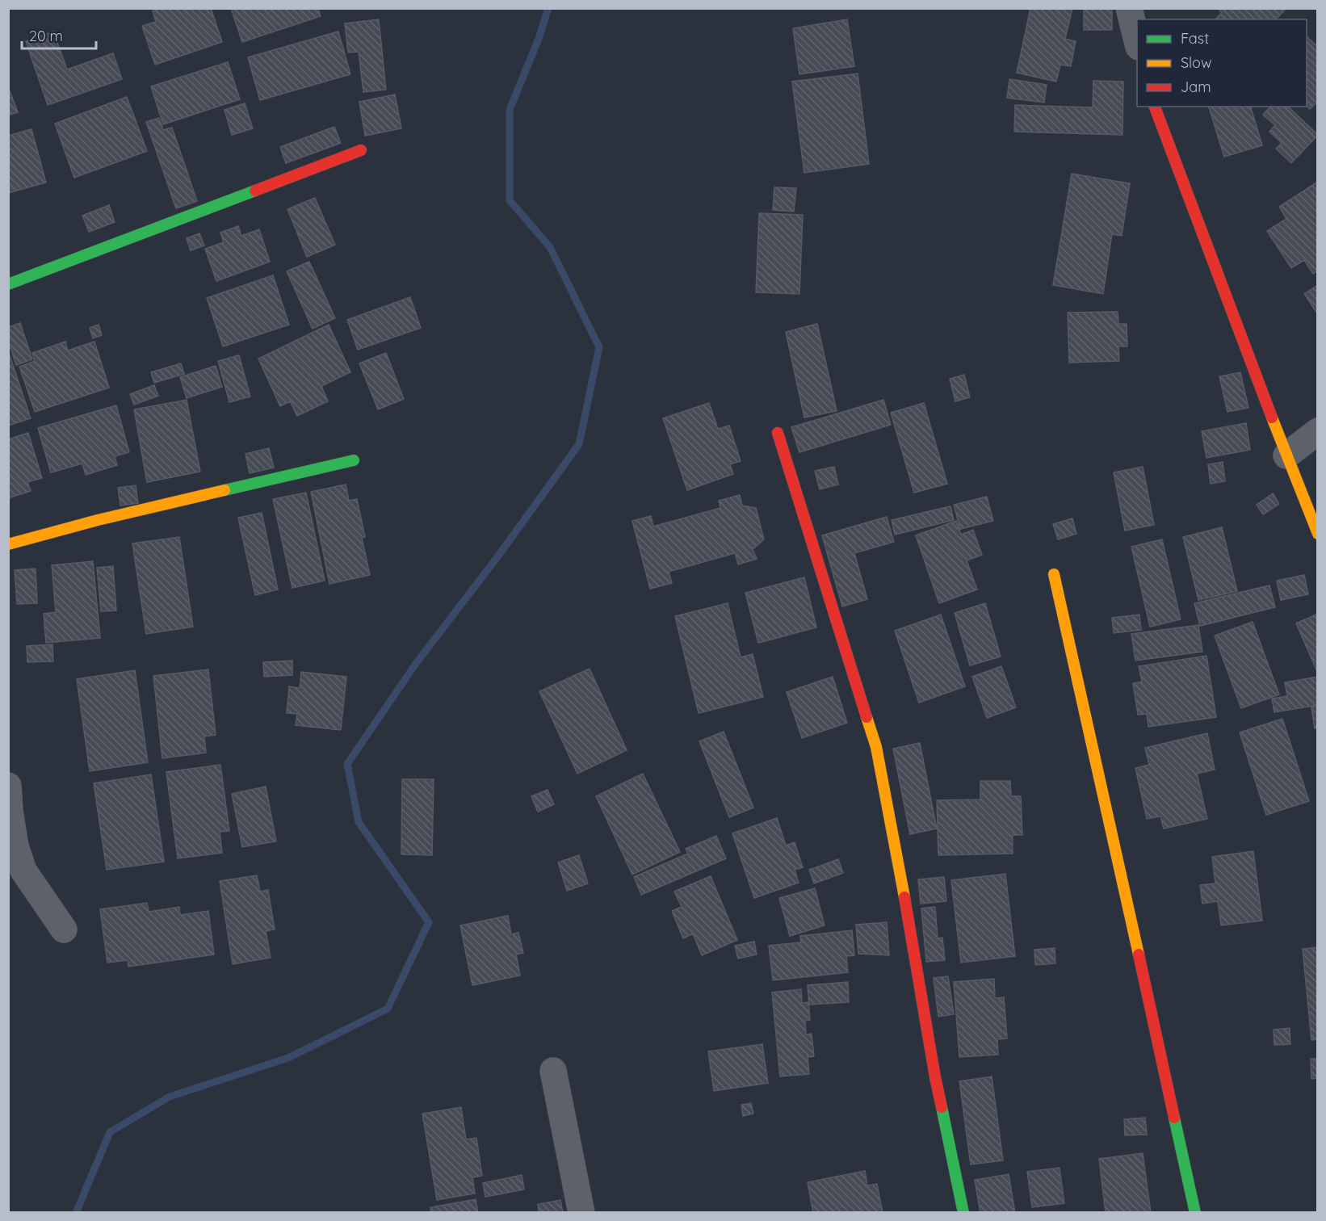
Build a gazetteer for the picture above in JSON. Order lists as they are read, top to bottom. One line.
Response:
{"legend":["Fast","Slow","Jam"],"scale_bar":"20 m"}
